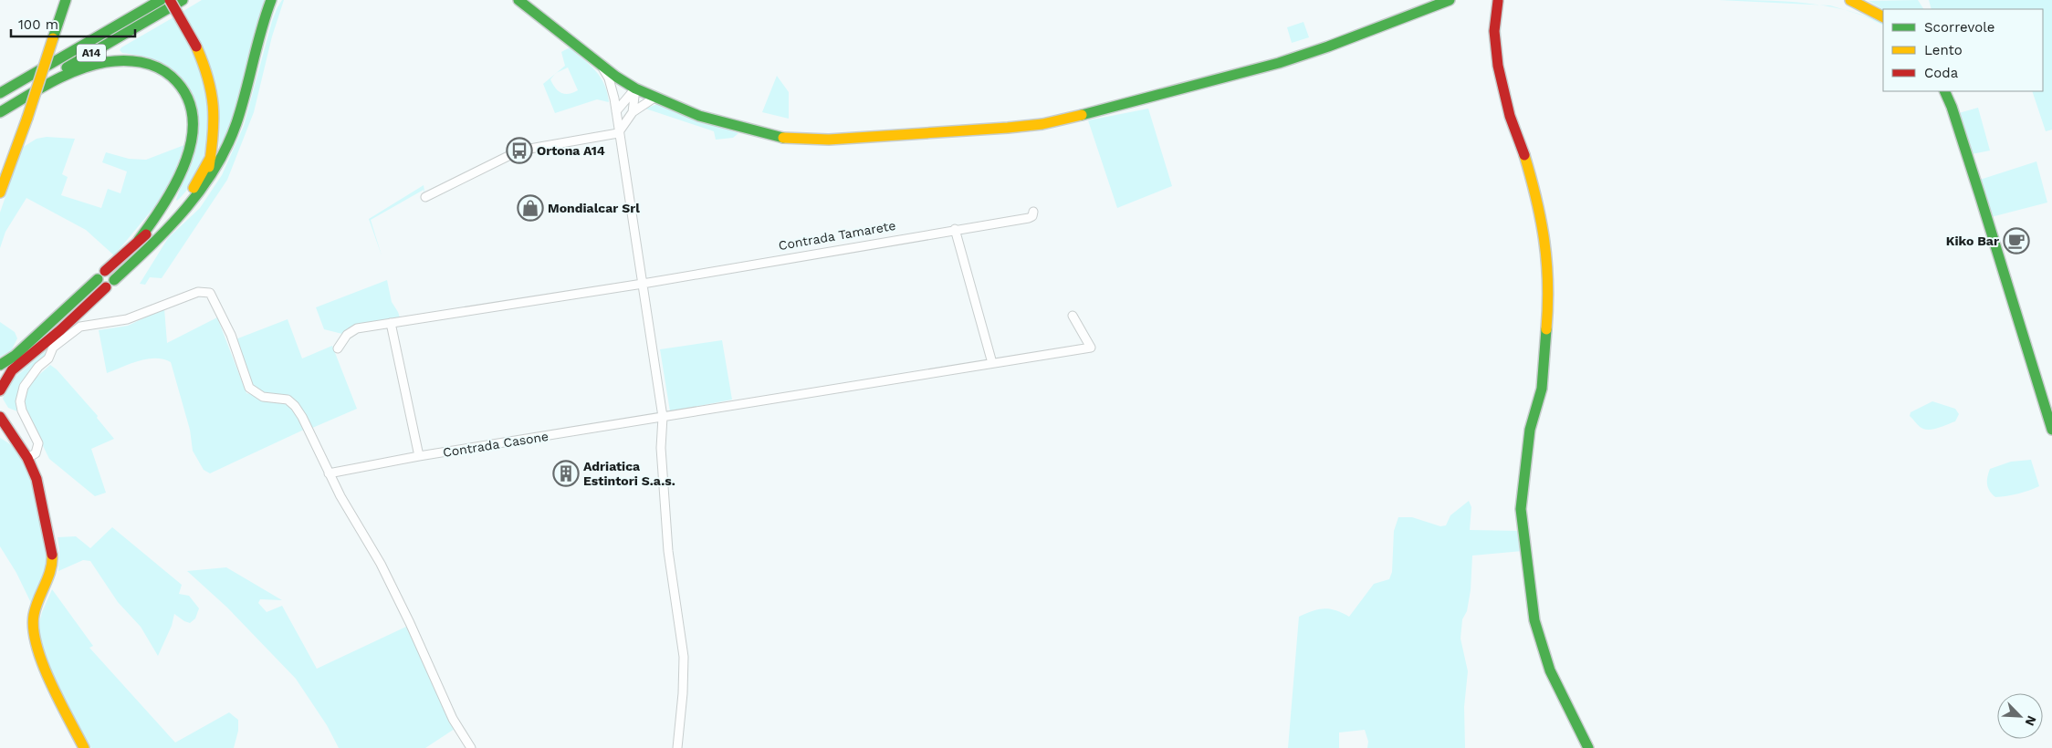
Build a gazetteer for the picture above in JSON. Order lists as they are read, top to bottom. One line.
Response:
{"streets":{"main road":["A14"],"street":["Contrada Tamarete","Contrada Casone"]},"places":{"bus stop":["Ortona A14"],"shop":["Mondialcar Srl"],"cafe":["Kiko Bar"],"building":["Adriatica Estintori S.a.s."]},"legend":["Scorrevole","Lento","Coda"],"scale_bar":"100 m","north":"bottom right"}
